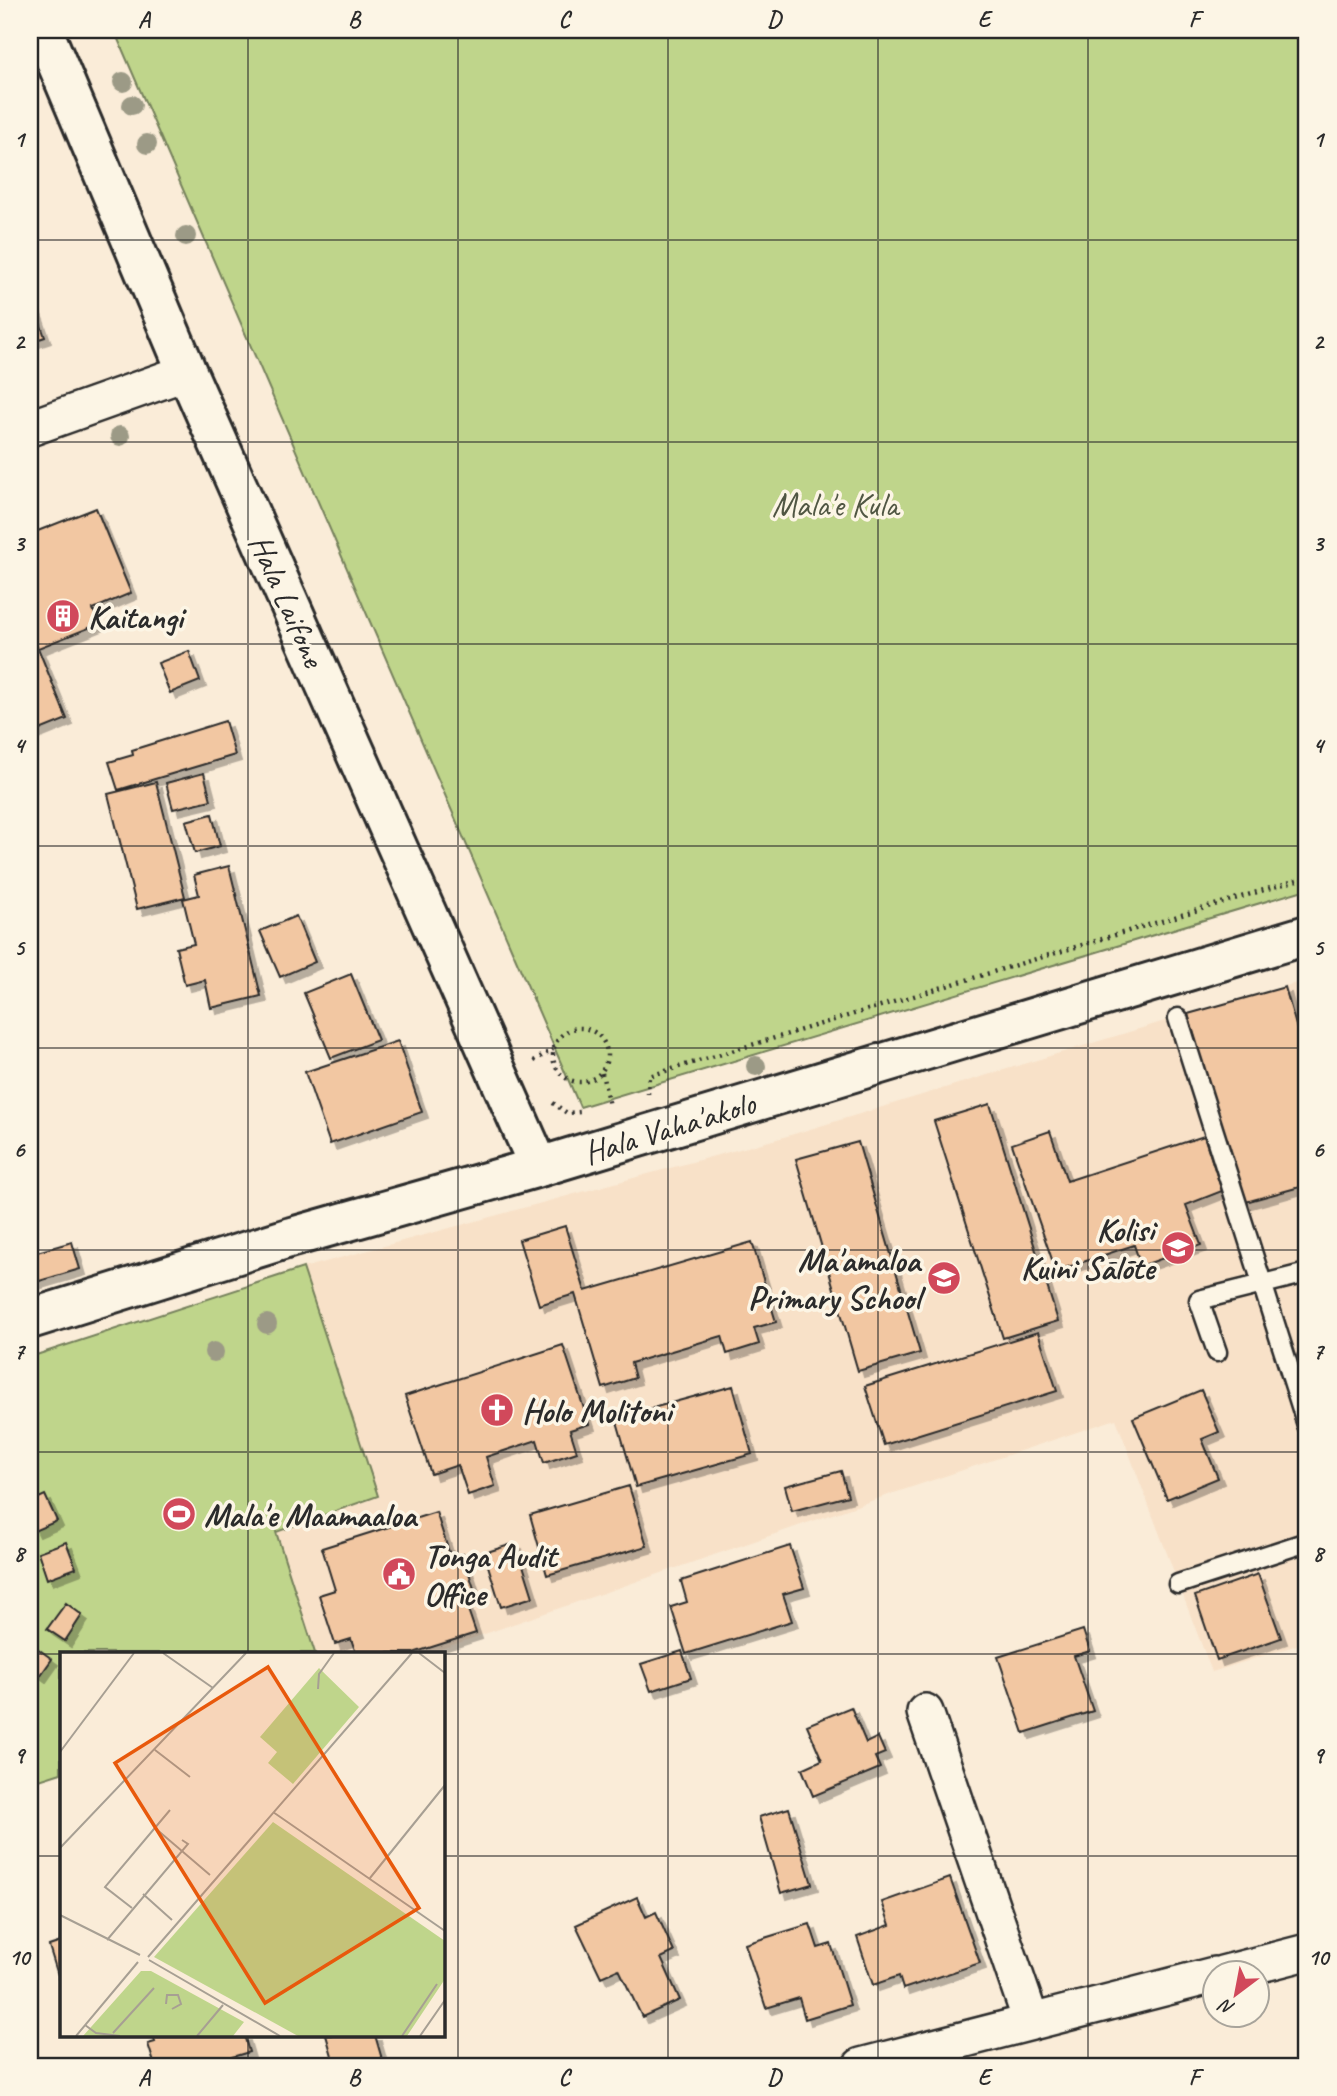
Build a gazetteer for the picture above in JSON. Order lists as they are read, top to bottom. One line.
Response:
{"streets":{"main road":["Hala Laifone","Hala Vaha'akolo"]},"crossings":[["Hala Laifone","Hala Vaha'akolo"]],"parks":["Mala'e Kula"],"places":{"building":["Kaitangi"],"school or university":["Kolisi Kuini Sālōte","Ma'amaloa Primary School"],"church":["Holo Molitoni"],"sports":["Mala'e Maamaaloa"],"public building":["Tonga Audit Office"]},"north":"bottom left","grid":{"columns":["A","B","C","D","E","F"],"rows":["1","2","3","4","5","6","7","8","9","10"]}}
